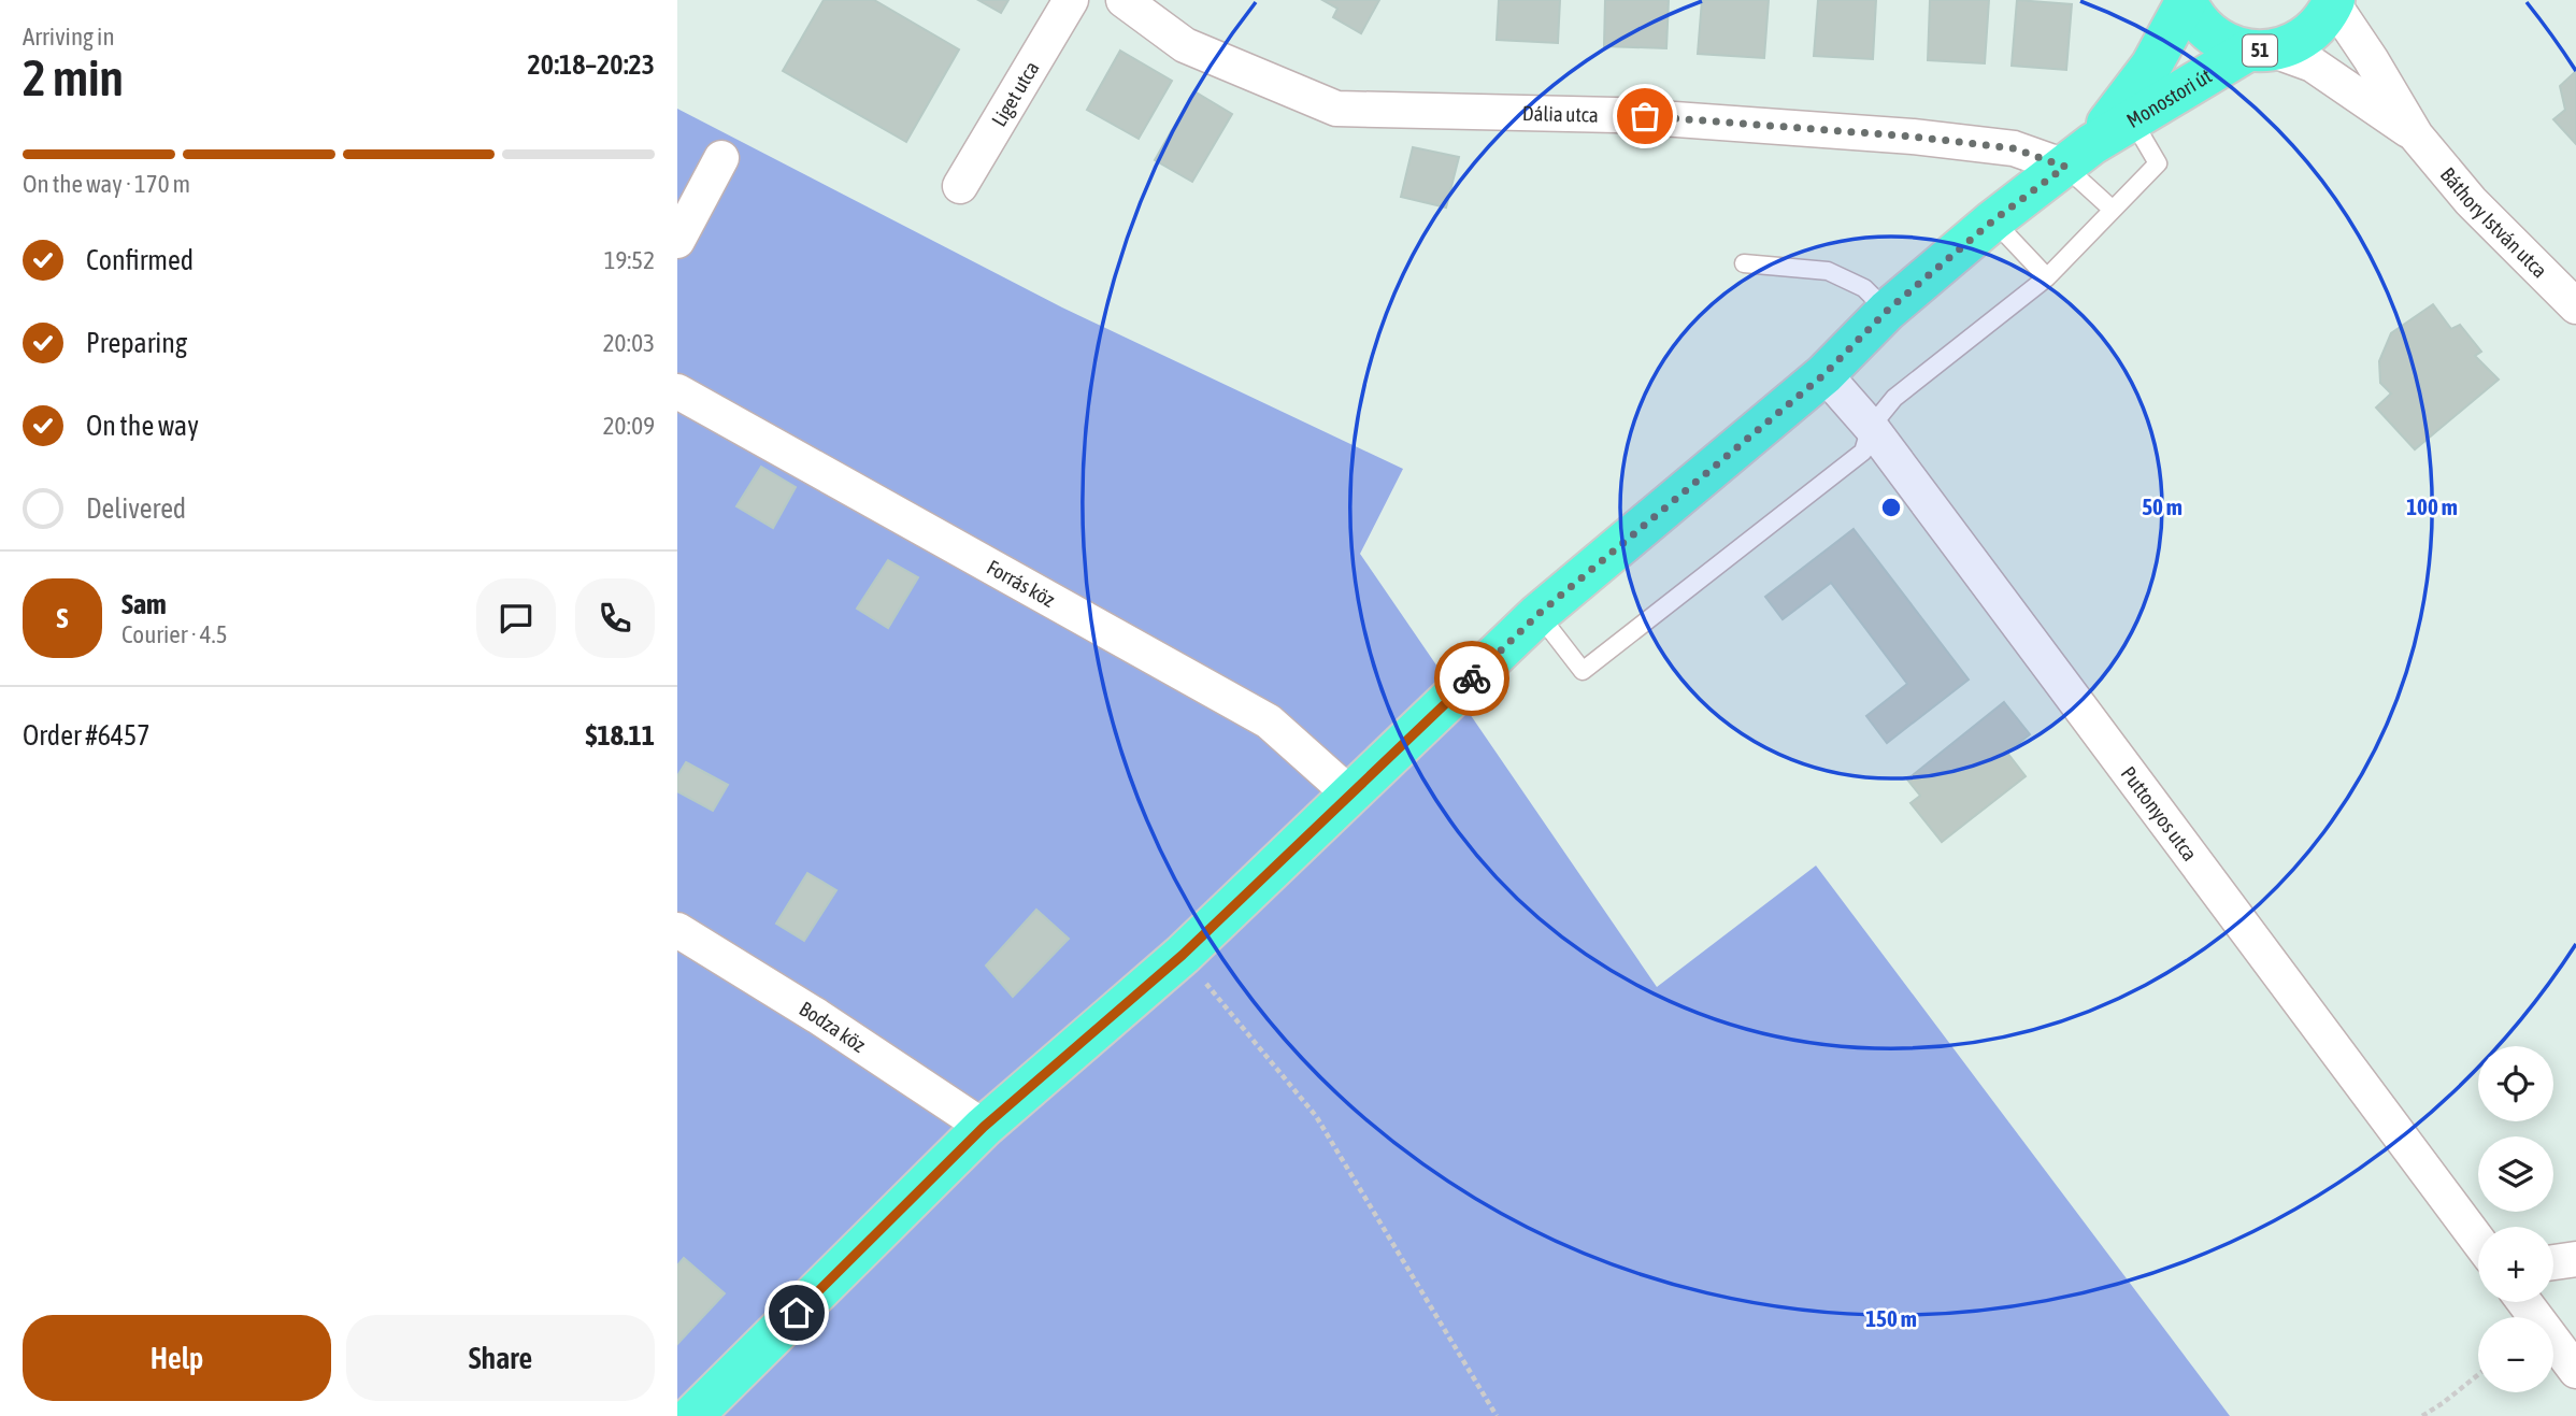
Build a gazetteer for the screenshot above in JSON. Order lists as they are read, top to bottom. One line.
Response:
{"streets":{"main road":["51","Monostori út"],"street":["Liget utca","Dália utca","Báthory István utca","Forrás köz","Puttonyos utca","Bodza köz"]},"crossings":[["51","Monostori út"],["51","Báthory István utca"],["Monostori út","Dália utca"],["Monostori út","Báthory István utca"],["Monostori út","Forrás köz"],["Monostori út","Puttonyos utca"],["Monostori út","Bodza köz"]],"page":{"heading":["2 min","Arriving in","20:18–20:23"],"panel":["Sam","Courier · 4.5","Order #6457","$18.11"],"bar":"On the way · 170 m","list":[["Confirmed","19:52"],["Preparing","20:03"],["On the way","20:09"],"Delivered"],"round":"S","map_buttons":["+","−"],"buttons":["Help","Share"]},"rings":["50 m","100 m","150 m"]}
